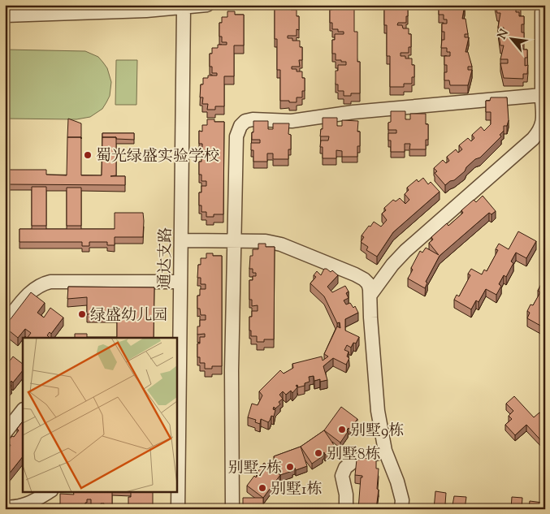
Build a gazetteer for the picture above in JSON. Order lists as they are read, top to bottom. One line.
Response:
{"streets":{"street":["通达支路"]},"places":["蜀光绿盛实验学校","绿盛幼儿园","别墅9栋","别墅8栋","别墅7栋","别墅1栋"],"north":"top left"}
